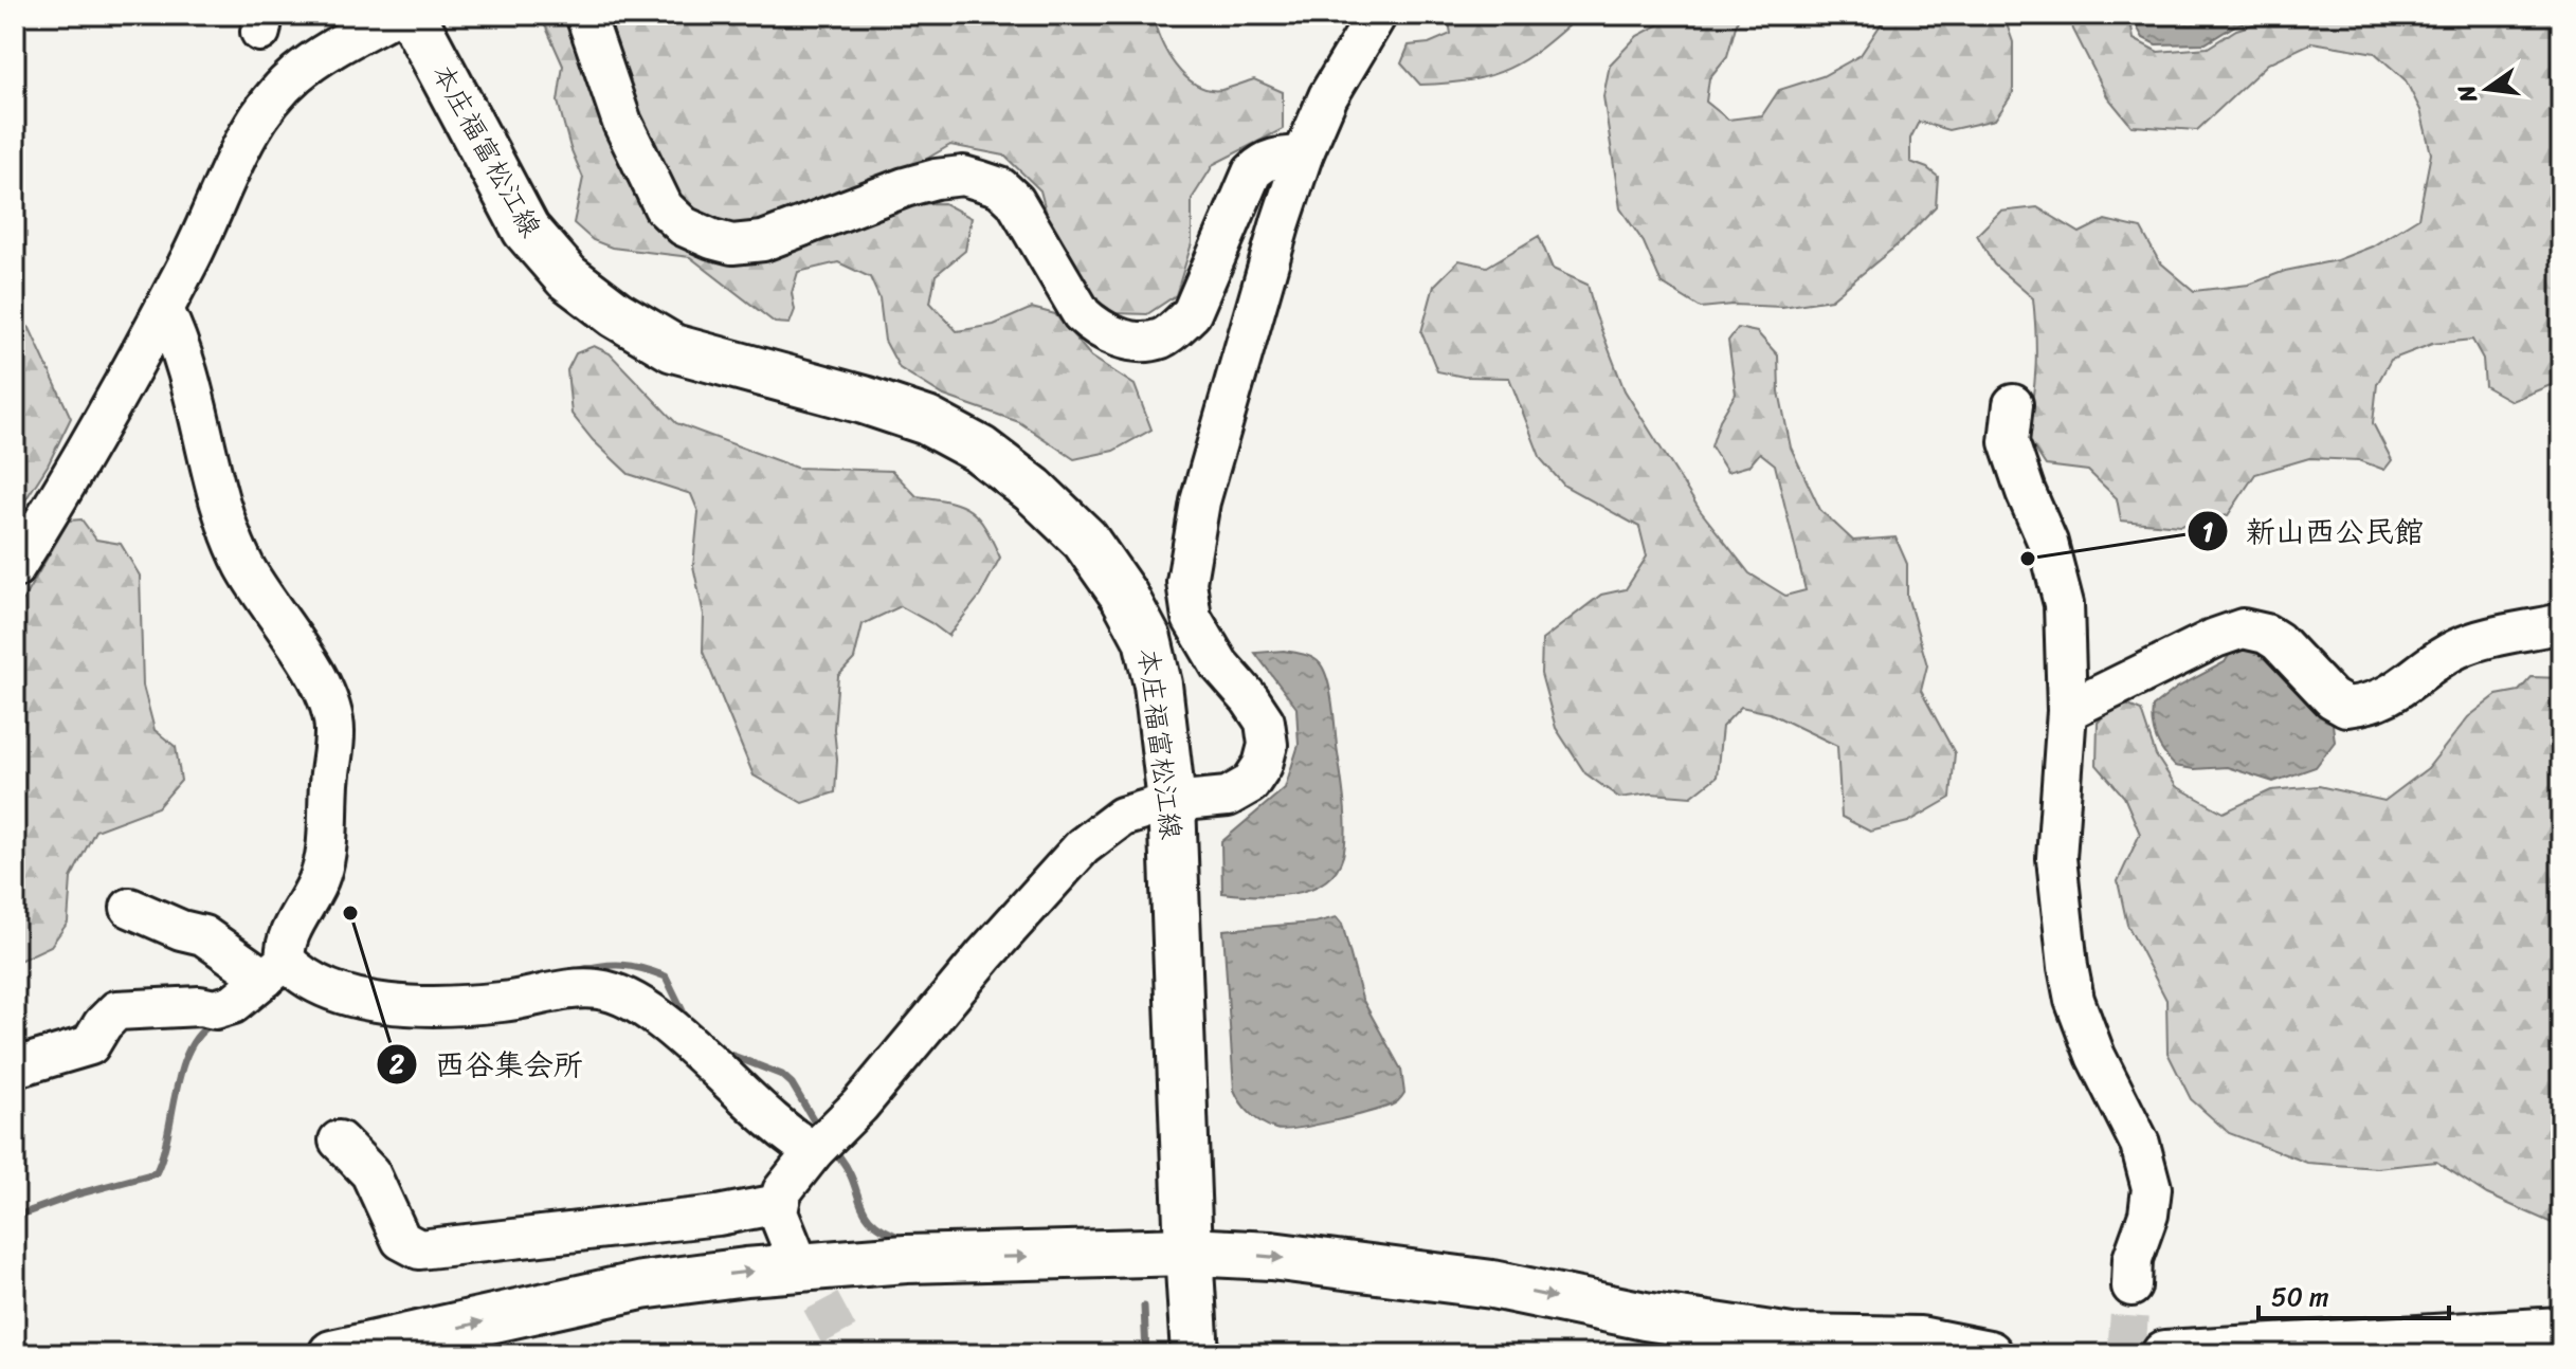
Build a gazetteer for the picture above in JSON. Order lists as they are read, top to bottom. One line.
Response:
{"streets":{"main road":["本庄福富松江線"]},"places":["新山西公民館","西谷集会所"],"scale_bar":"50 m","north":"left"}
